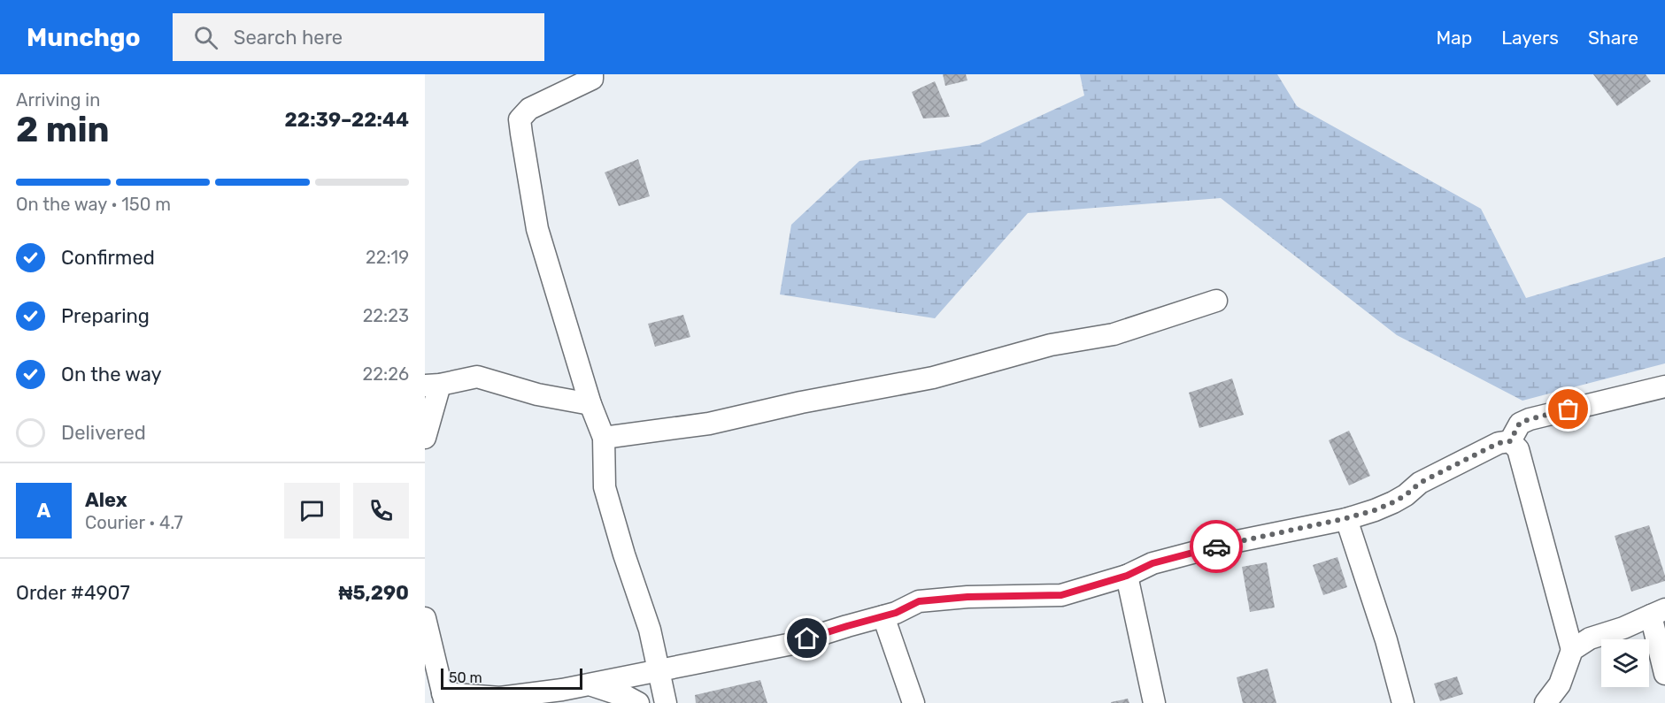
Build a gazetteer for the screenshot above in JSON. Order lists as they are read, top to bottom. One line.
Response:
{"scale_bar":"50 m","page":{"header":"Munchgo","search":"Search here","nav":["Map","Layers","Share"],"heading":["2 min","Arriving in","22:39–22:44"],"panel":["Alex","Courier · 4.7","Order #4907","₦5,290"],"bar":"On the way · 150 m","list":[["Confirmed","22:19"],["Preparing","22:23"],["On the way","22:26"],"Delivered"],"round":"A","scale":"50 m"}}
